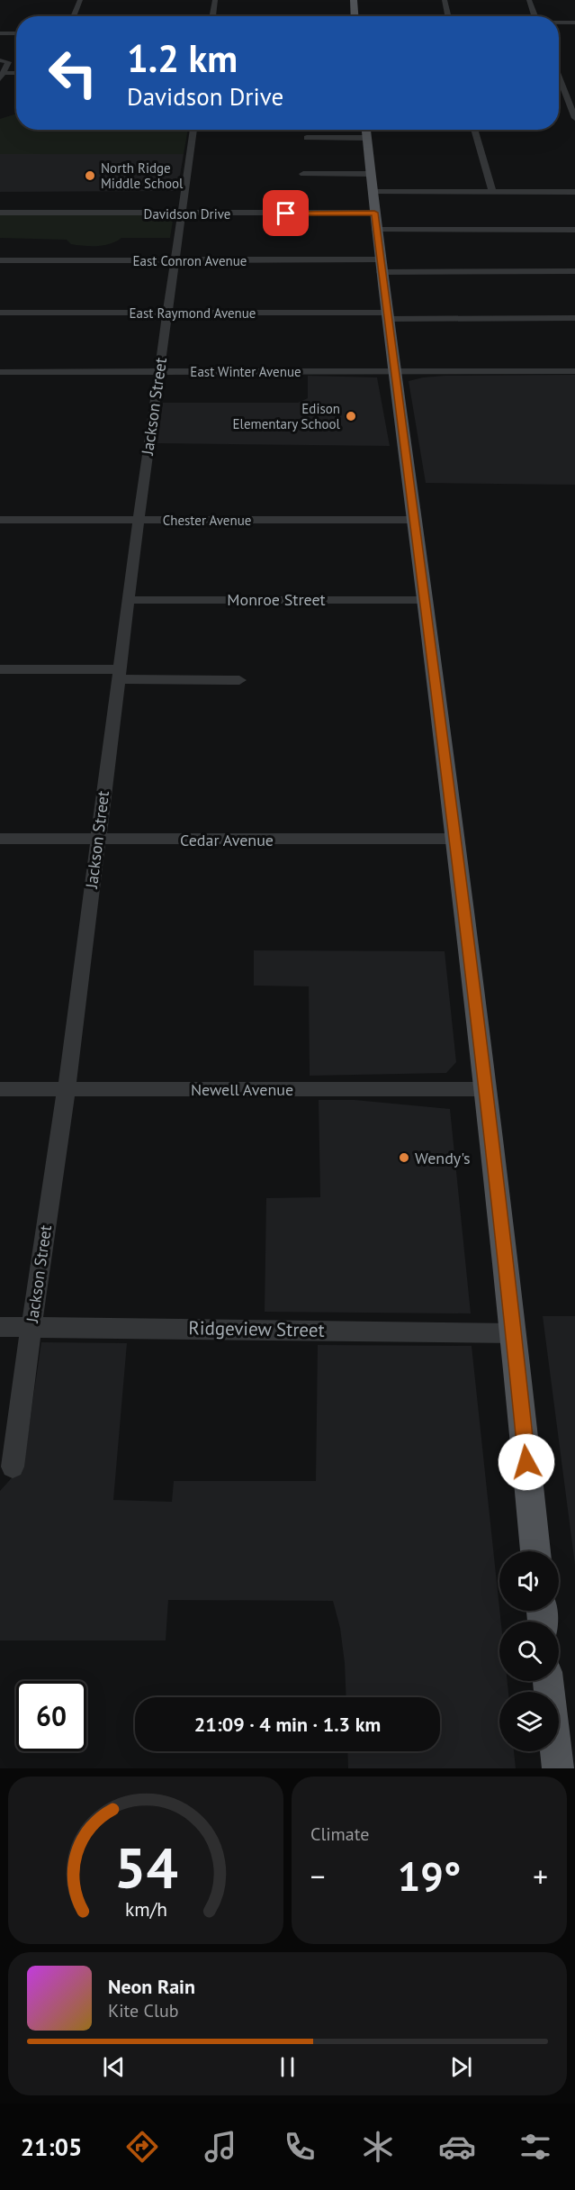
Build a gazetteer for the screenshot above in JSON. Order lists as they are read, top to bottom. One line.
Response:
{"streets":{"street":["Davidson Drive","East Conron Avenue","East Raymond Avenue","East Winter Avenue","Jackson Street","Chester Avenue","Monroe Street","Cedar Avenue","Newell Avenue","Ridgeview Street"]},"crossings":[["Davidson Drive","Jackson Street"],["East Conron Avenue","Jackson Street"],["East Raymond Avenue","Jackson Street"],["East Winter Avenue","Jackson Street"],["Jackson Street","Chester Avenue"],["Jackson Street","Monroe Street"],["Jackson Street","Cedar Avenue"],["Jackson Street","Newell Avenue"],["Jackson Street","Ridgeview Street"]],"places":["North Ridge Middle School","Edison Elementary School","Wendy's"],"page":{"turn":["1.2 km","Davidson Drive"],"limit":"60","trip":"21:09 · 4 min · 1.3 km","tile":"Climate","heat":["−","19°","+"],"song":["Neon Rain","Kite Club"],"tabs":"21:05","gauge":["54","km/h"]}}
